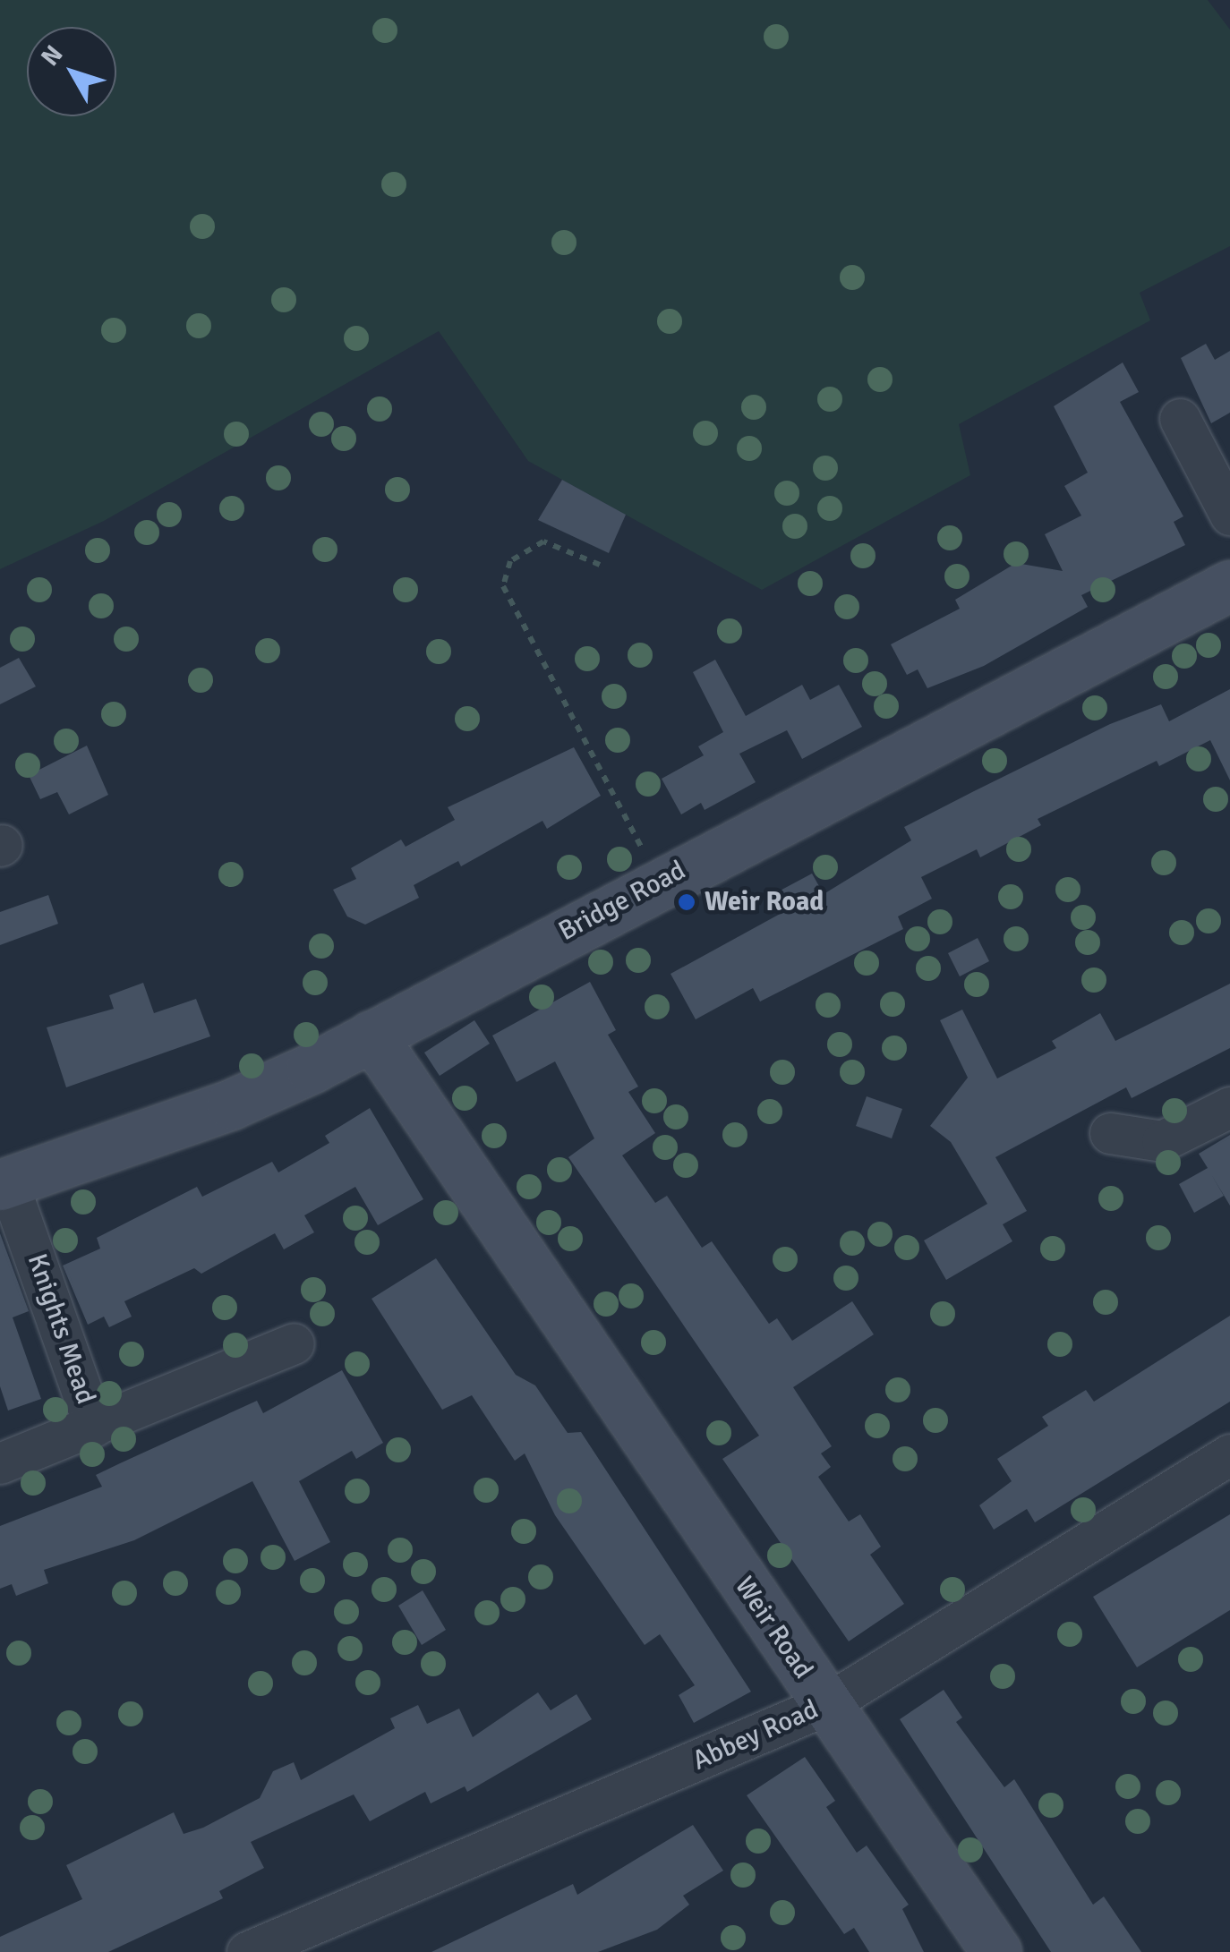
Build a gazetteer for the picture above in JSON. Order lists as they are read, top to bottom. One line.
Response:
{"streets":{"main road":["Bridge Road","Weir Road"],"street":["Knights Mead","Abbey Road"]},"crossings":[["Bridge Road","Knights Mead"],["Bridge Road","Weir Road"],["Weir Road","Abbey Road"]],"places":["Weir Road"],"north":"top left"}
